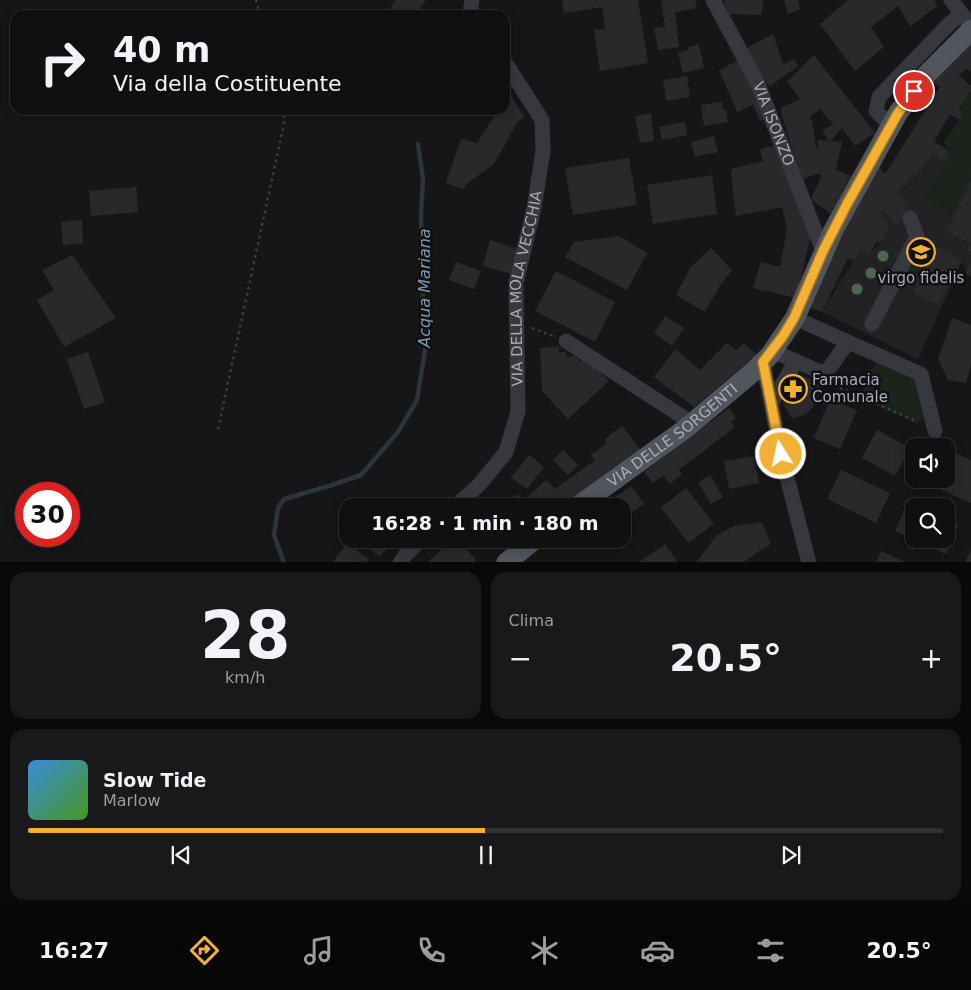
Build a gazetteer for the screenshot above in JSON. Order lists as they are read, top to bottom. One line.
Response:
{"streets":{"main road":["VIA DELLE SORGENTI"],"street":["VIA ISONZO","VIA DELLA MOLA VECCHIA"]},"crossings":[["VIA ISONZO","VIA DELLE SORGENTI"]],"water":["Acqua Mariana"],"places":{"school or university":["virgo fidelis"],"pharmacy":["Farmacia Comunale"]},"page":{"turn":["40 m","Via della Costituente"],"limit":"30","trip":"16:28 · 1 min · 180 m","tile":[["28","km/h"],"Clima"],"heat":["−","20.5°","+"],"song":["Slow Tide","Marlow"],"tabs":["16:27","20.5°"]}}
